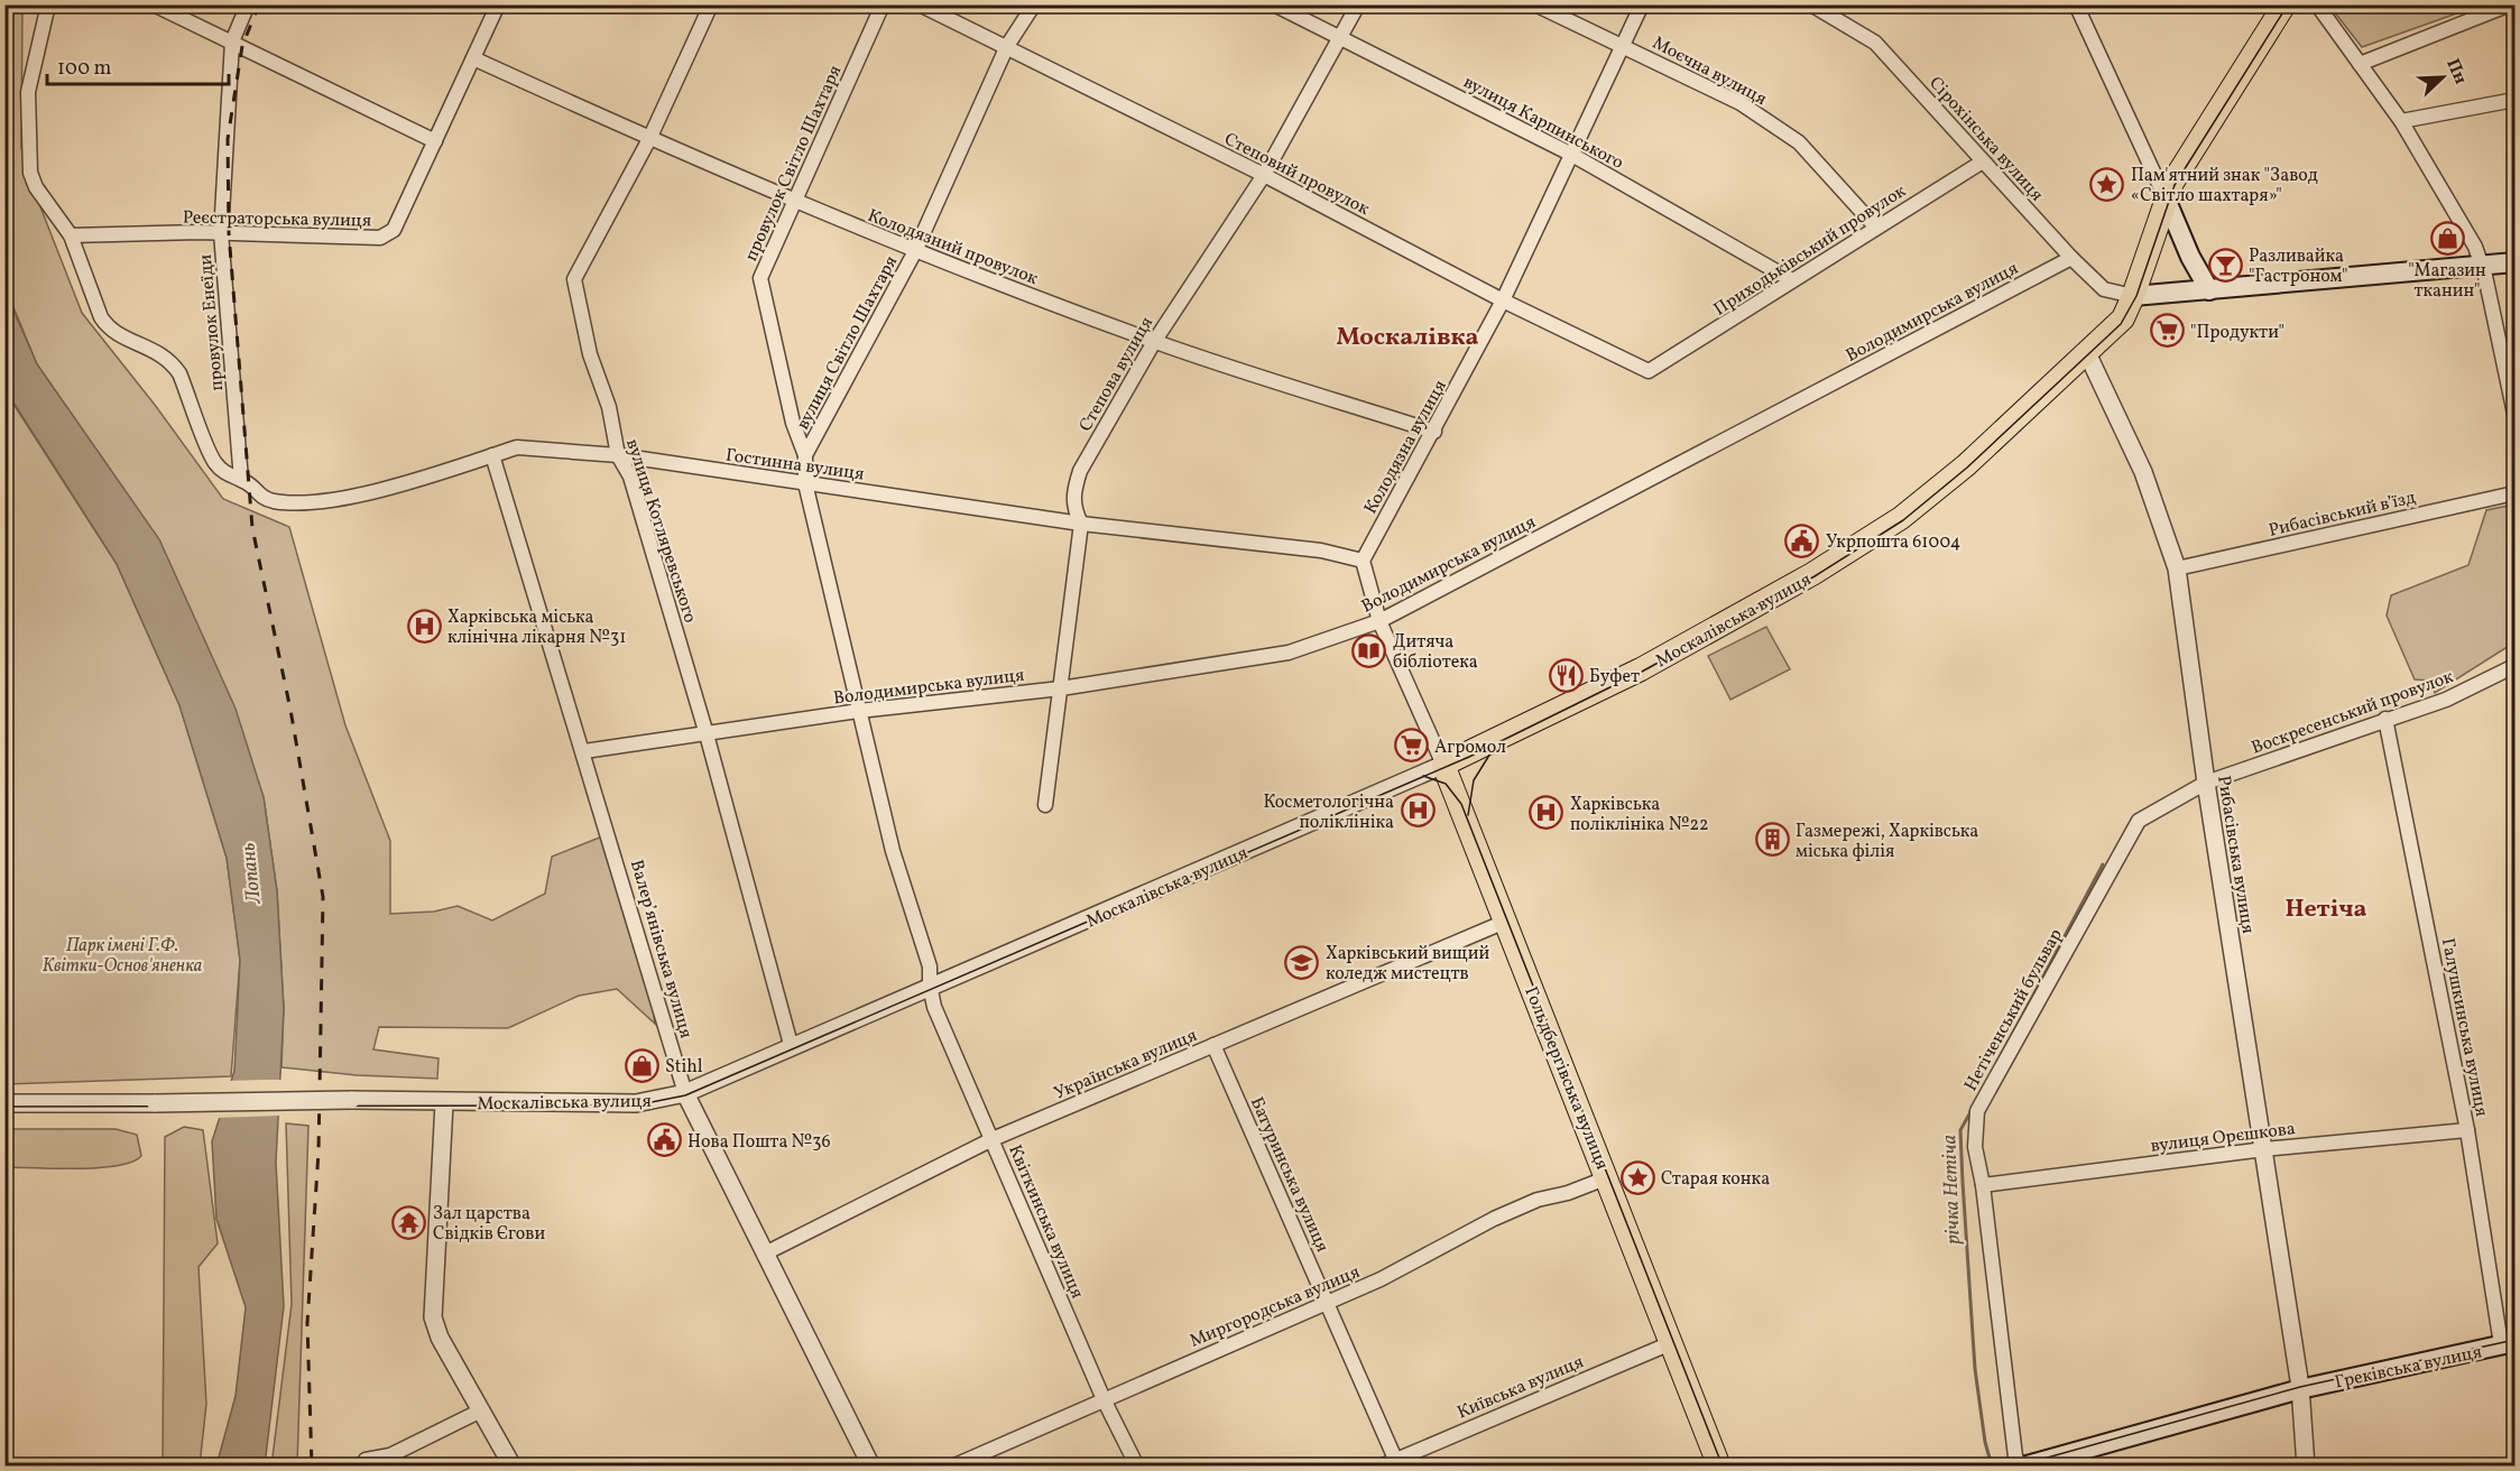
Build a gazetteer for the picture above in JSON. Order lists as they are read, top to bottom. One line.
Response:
{"streets":{"main road":["Москалівська вулиця","Гольдбергівська вулиця","Греківська вулиця"],"street":["Моєчна вулиця","вулиця Карпинського","Сірохінська вулиця","провулок Світло Шахтаря","Степовий провулок","Реєстраторська вулиця","Колодязний провулок","Приходьківський провулок","Володимирська вулиця","провулок Енеїди","вулиця Світло Шахтаря","Степова вулиця","Колодязна вулиця","Гостинна вулиця","Рибасівський в’їзд","вулиця Котляревського","Воскресенський провулок","Рибасівська вулиця","Валер’янівська вулиця","Нетіченський бульвар","Галушкинська вулиця","Українська вулиця","вулиця Орєшкова","Батуринська вулиця","Квіткинська вулиця","Миргородська вулиця","Київська вулиця"]},"crossings":[["Моєчна вулиця","Приходьківський провулок"],["Моєчна вулиця","Колодязна вулиця"],["вулиця Карпинського","Приходьківський провулок"],["вулиця Карпинського","Степова вулиця"],["вулиця Карпинського","Колодязна вулиця"],["Сірохінська вулиця","Приходьківський провулок"],["Сірохінська вулиця","Володимирська вулиця"],["Сірохінська вулиця","Москалівська вулиця"],["провулок Світло Шахтаря","Колодязний провулок"],["провулок Світло Шахтаря","вулиця Світло Шахтаря"],["Степовий провулок","Приходьківський провулок"],["Степовий провулок","вулиця Світло Шахтаря"],["Степовий провулок","Степова вулиця"],["Степовий провулок","Колодязна вулиця"],["Реєстраторська вулиця","Колодязний провулок"],["Реєстраторська вулиця","провулок Енеїди"],["Реєстраторська вулиця","Гостинна вулиця"],["Колодязний провулок","вулиця Світло Шахтаря"],["Колодязний провулок","Степова вулиця"],["Колодязний провулок","Колодязна вулиця"],["Колодязний провулок","вулиця Котляревського"],["Володимирська вулиця","вулиця Світло Шахтаря"],["Володимирська вулиця","Степова вулиця"],["Володимирська вулиця","вулиця Котляревського"],["Володимирська вулиця","Валер’янівська вулиця"],["провулок Енеїди","Гостинна вулиця"],["вулиця Світло Шахтаря","Гостинна вулиця"],["вулиця Світло Шахтаря","Москалівська вулиця"],["вулиця Світло Шахтаря","Квіткинська вулиця"],["Степова вулиця","Гостинна вулиця"],["Колодязна вулиця","Гостинна вулиця"],["Гостинна вулиця","вулиця Котляревського"],["Гостинна вулиця","Валер’янівська вулиця"],["Рибасівський в’їзд","Рибасівська вулиця"],["вулиця Котляревського","Москалівська вулиця"],["Москалівська вулиця","Рибасівська вулиця"],["Москалівська вулиця","Валер’янівська вулиця"],["Москалівська вулиця","Гольдбергівська вулиця"],["Москалівська вулиця","Квіткинська вулиця"],["Воскресенський провулок","Рибасівська вулиця"],["Воскресенський провулок","Нетіченський бульвар"],["Воскресенський провулок","Галушкинська вулиця"],["Рибасівська вулиця","Нетіченський бульвар"],["Рибасівська вулиця","вулиця Орєшкова"],["Рибасівська вулиця","Греківська вулиця"],["Валер’янівська вулиця","Українська вулиця"],["Нетіченський бульвар","вулиця Орєшкова"],["Нетіченський бульвар","Греківська вулиця"],["Галушкинська вулиця","вулиця Орєшкова"],["Галушкинська вулиця","Греківська вулиця"],["Українська вулиця","Гольдбергівська вулиця"],["Українська вулиця","Батуринська вулиця"],["Українська вулиця","Квіткинська вулиця"],["Гольдбергівська вулиця","Миргородська вулиця"],["Гольдбергівська вулиця","Київська вулиця"],["Батуринська вулиця","Миргородська вулиця"],["Батуринська вулиця","Київська вулиця"],["Квіткинська вулиця","Миргородська вулиця"]],"districts":["Москалівка","Нетіча"],"water":["Лопань","річка Нетіча"],"parks":["Парк імені Г.Ф. Квітки-Основ'яненка"],"places":{"place":["Пам'ятний знак \"Завод «Світло шахтаря»\"","Старая конка"],"shop":["\"Магазин тканин\"","Stihl"],"bar":["Разливайка \"Гастроном\""],"supermarket":["\"Продукти\"","Агромол"],"public building":["Укрпошта 61004","Нова Пошта №36"],"hospital":["Харківська міська клінічна лікарня №31","Косметологічна поліклініка","Харківська поліклініка №22"],"library":["Дитяча бібліотека"],"restaurant":["Буфет"],"building":["Газмережі, Харківська міська філія"],"school or university":["Харківський вищий коледж мистецтв"],"temple":["Зал царства Свідків Єгови"]},"scale_bar":"100 m","north":"top right"}
